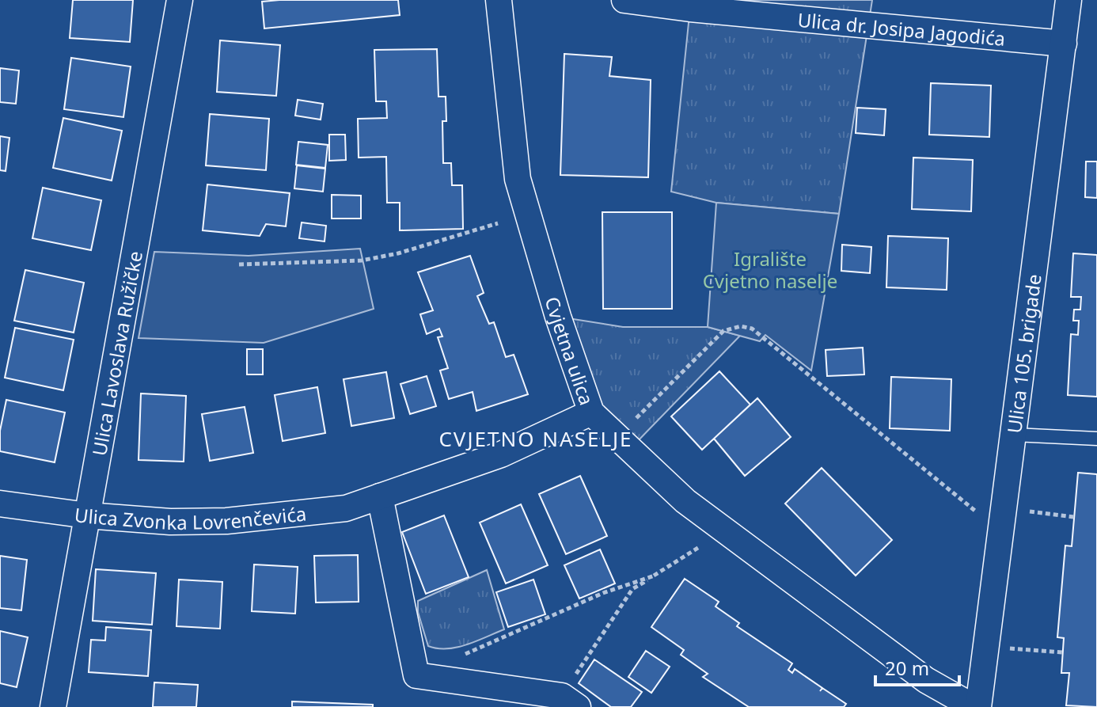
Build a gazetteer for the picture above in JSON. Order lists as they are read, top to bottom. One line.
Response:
{"streets":{"street":["Ulica dr. Josipa Jagodića","Cvjetna ulica","Ulica Lavoslava Ružičke","Ulica 105. brigade","Ulica Zvonka Lovrenčevića"]},"crossings":[["Ulica dr. Josipa Jagodića","Ulica 105. brigade"],["Cvjetna ulica","Ulica Zvonka Lovrenčevića"],["Ulica Lavoslava Ružičke","Ulica Zvonka Lovrenčevića"]],"districts":["CVJETNO NASELJE"],"parks":["Igralište Cvjetno naselje"],"scale_bar":"20 m"}
